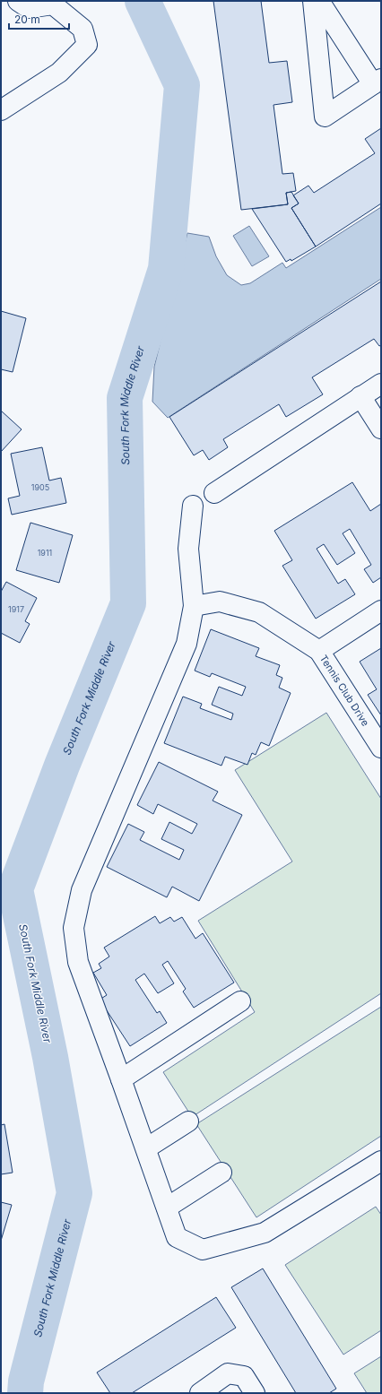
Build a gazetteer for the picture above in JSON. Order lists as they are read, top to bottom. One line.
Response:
{"streets":{"street":["Tennis Club Drive"]},"water":["South Fork Middle River"],"house_numbers":["1905","1911","1917"],"scale_bar":"20 m"}
